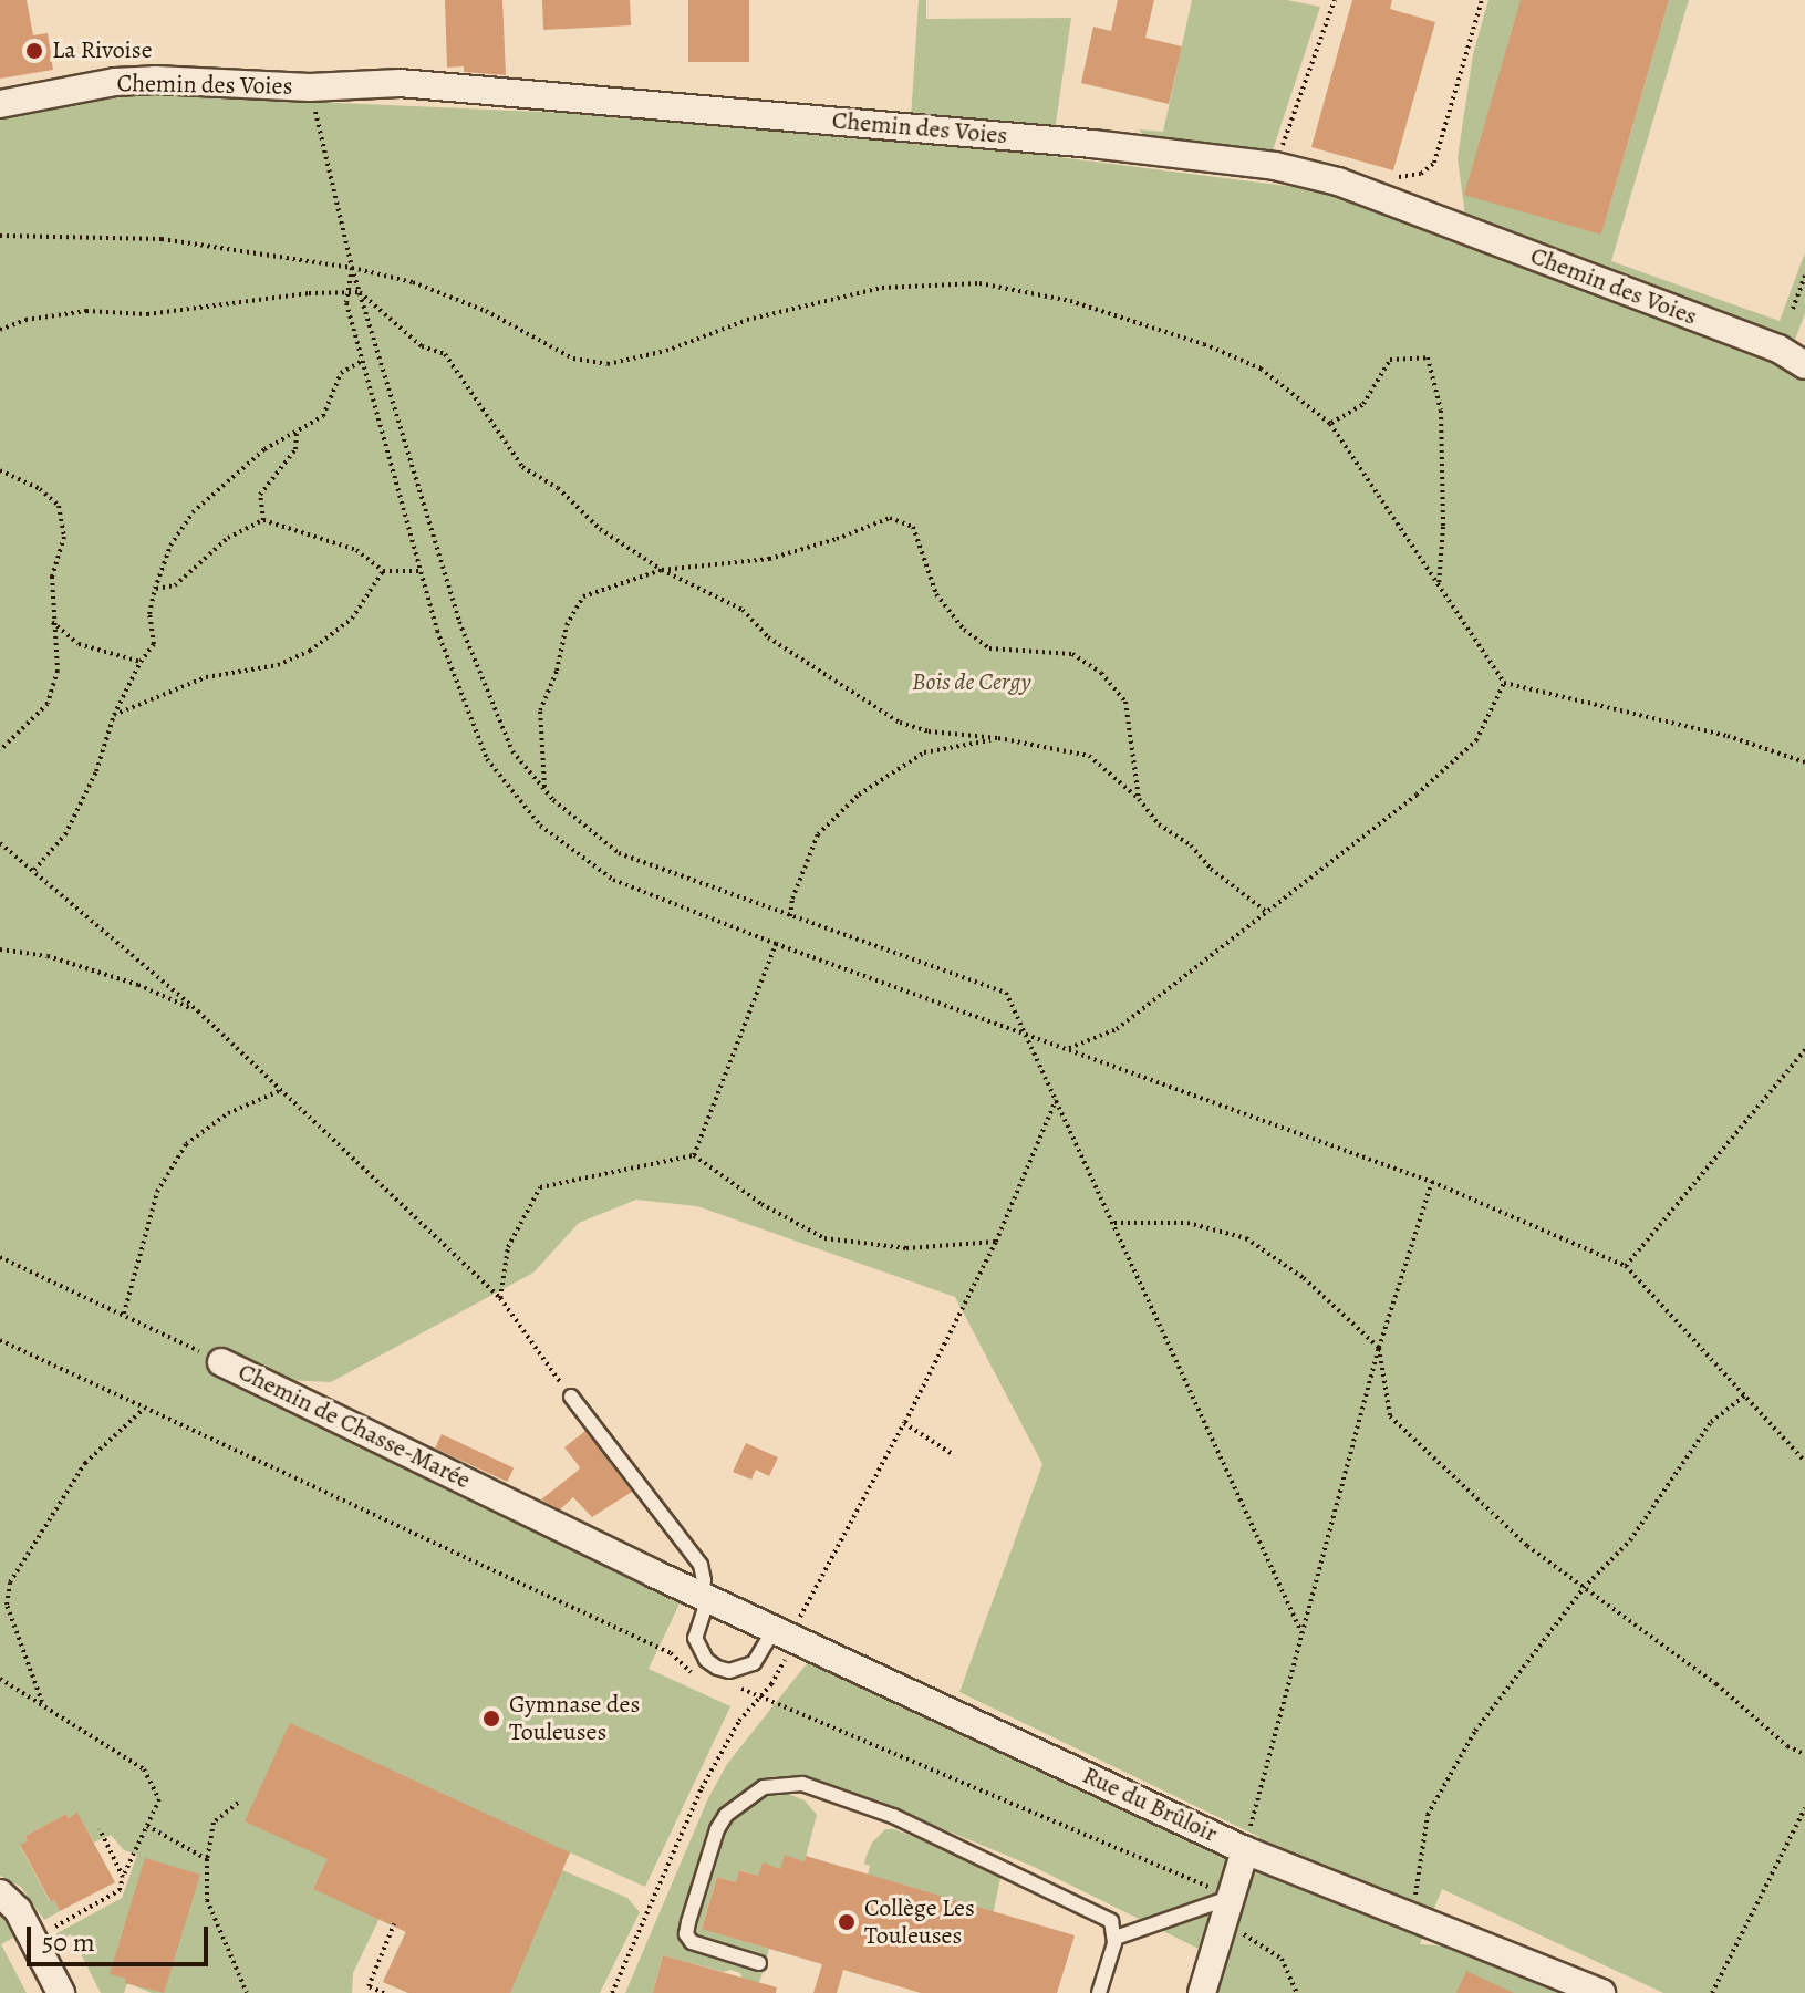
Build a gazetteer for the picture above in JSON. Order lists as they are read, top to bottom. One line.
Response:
{"streets":{"street":["Chemin des Voies","Chemin de Chasse-Marée","Rue du Brûloir"]},"crossings":[["Chemin de Chasse-Marée","Rue du Brûloir"]],"parks":["Bois de Cergy"],"places":["La Rivoise","Gymnase des Touleuses","Collège Les Touleuses"],"scale_bar":"50 m"}
